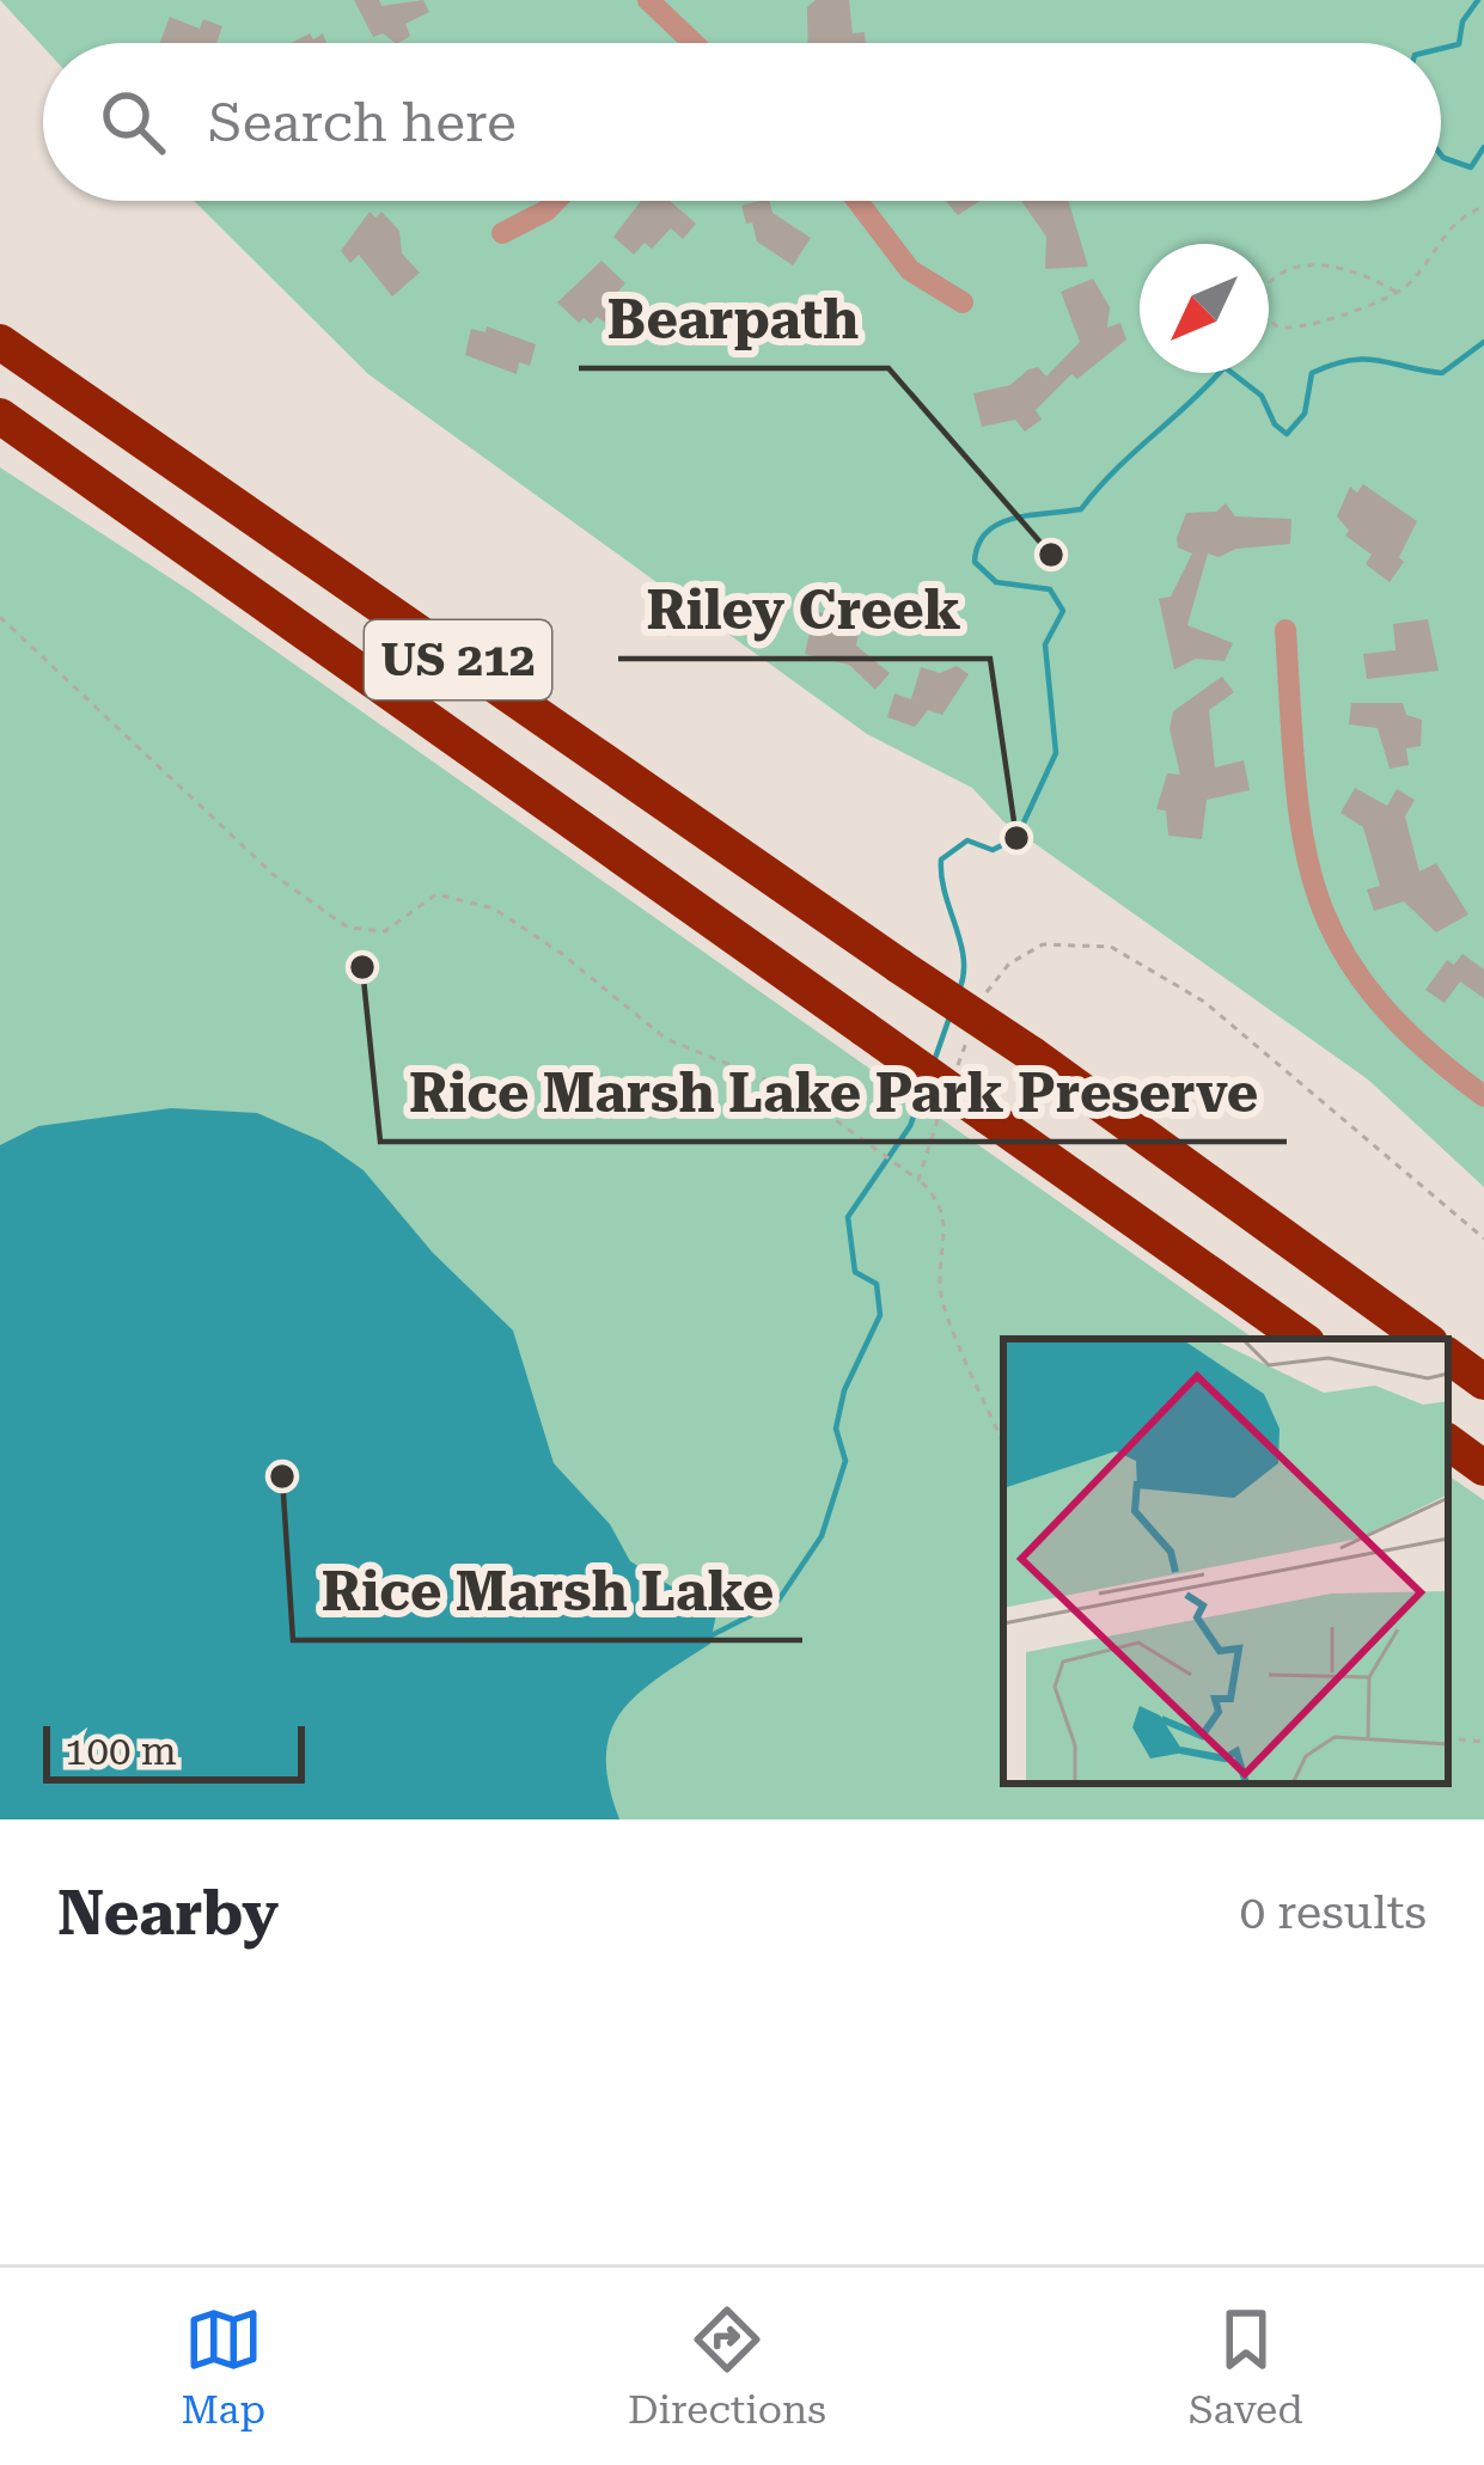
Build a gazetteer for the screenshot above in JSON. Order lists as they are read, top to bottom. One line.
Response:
{"streets":{"highway":["US 212"]},"places":["Bearpath","Riley Creek","Rice Marsh Lake Park Preserve","Rice Marsh Lake"],"scale_bar":"100 m","north":"bottom left","page":{"search":"Search here","scale":"100 m","heading":["Nearby","0 results"],"nav":["Map","Directions","Saved"]}}
